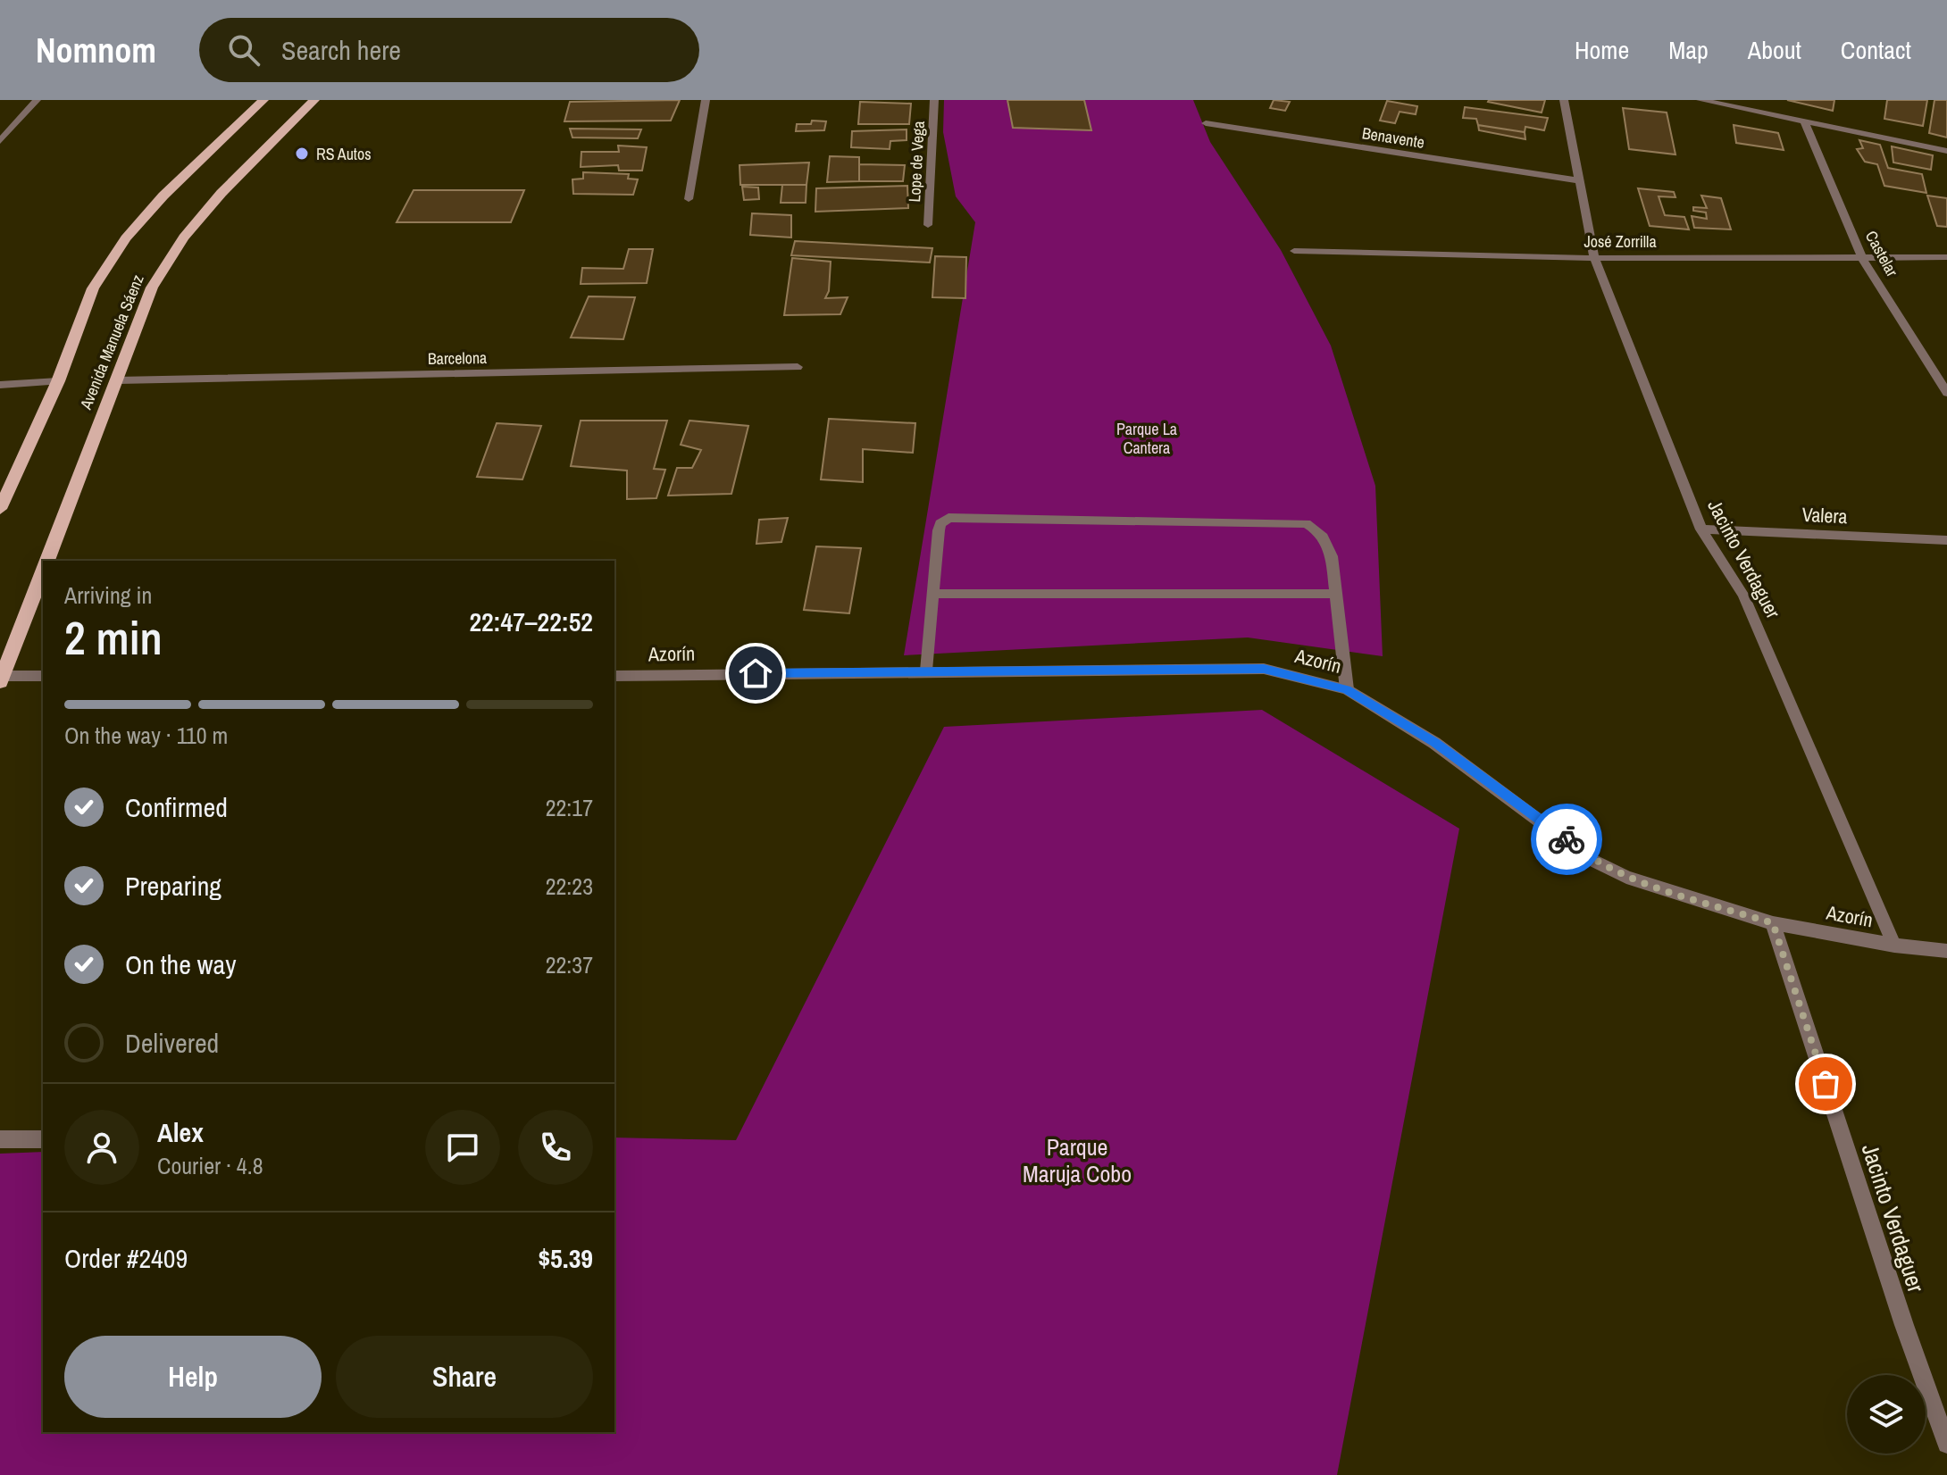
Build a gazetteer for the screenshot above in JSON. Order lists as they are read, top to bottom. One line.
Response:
{"streets":{"main road":["Avenida Manuela Sáenz"],"street":["Benavente","Lope de Vega","José Zorrilla","Castelar","Barcelona","Valera","Jacinto Verdaguer","Azorín"]},"crossings":[["Benavente","Jacinto Verdaguer"],["José Zorrilla","Castelar"],["José Zorrilla","Jacinto Verdaguer"],["Avenida Manuela Sáenz","Barcelona"],["Valera","Jacinto Verdaguer"],["Jacinto Verdaguer","Azorín"]],"parks":["Parque La Cantera","Parque Maruja Cobo"],"places":["RS Autos"],"page":{"header":"Nomnom","search":"Search here","nav":["Home","Map","About","Contact"],"heading":["2 min","Arriving in","22:47–22:52"],"panel":["Alex","Courier · 4.8","Order #2409","$5.39"],"bar":"On the way · 110 m","list":[["Confirmed","22:17"],["Preparing","22:23"],["On the way","22:37"],"Delivered"],"buttons":["Help","Share"]}}
